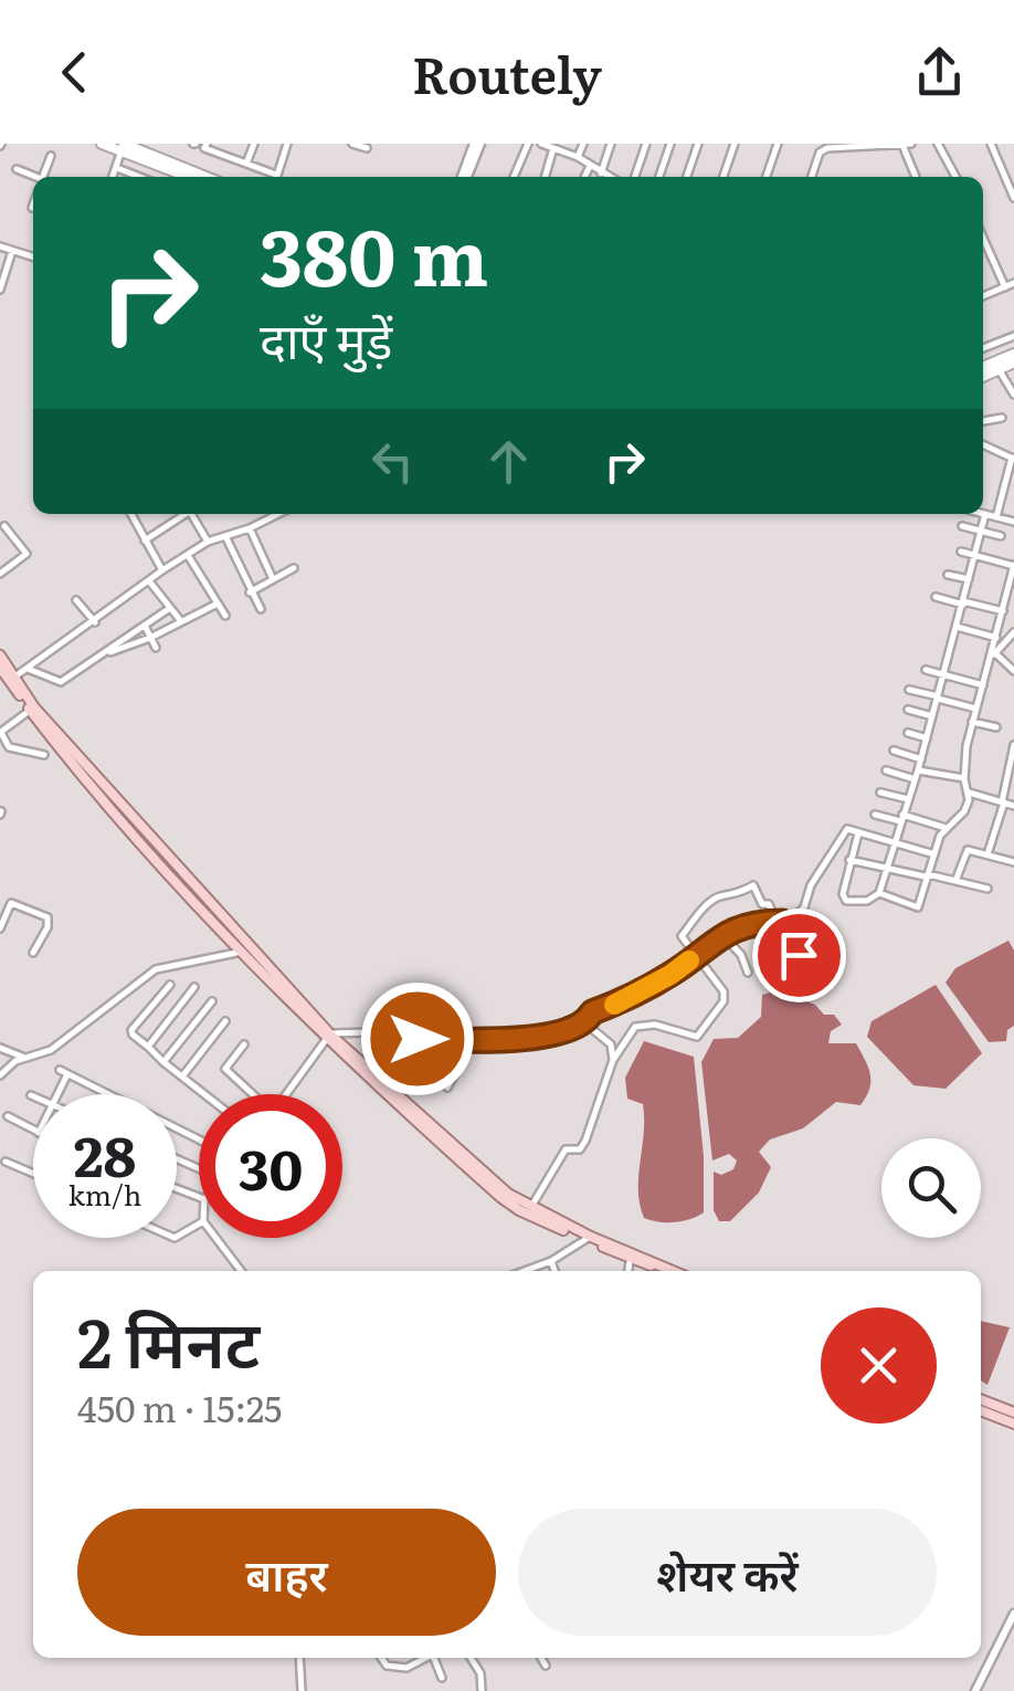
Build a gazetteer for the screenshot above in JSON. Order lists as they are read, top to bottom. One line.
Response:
{"page":{"header":"Routely","turn":["380 m","दाएँ मुड़ें"],"speed":"28 km/h","limit":"30","heading":["2 मिनट","450 m · 15:25"],"buttons":["बाहर","शेयर करें"]}}
